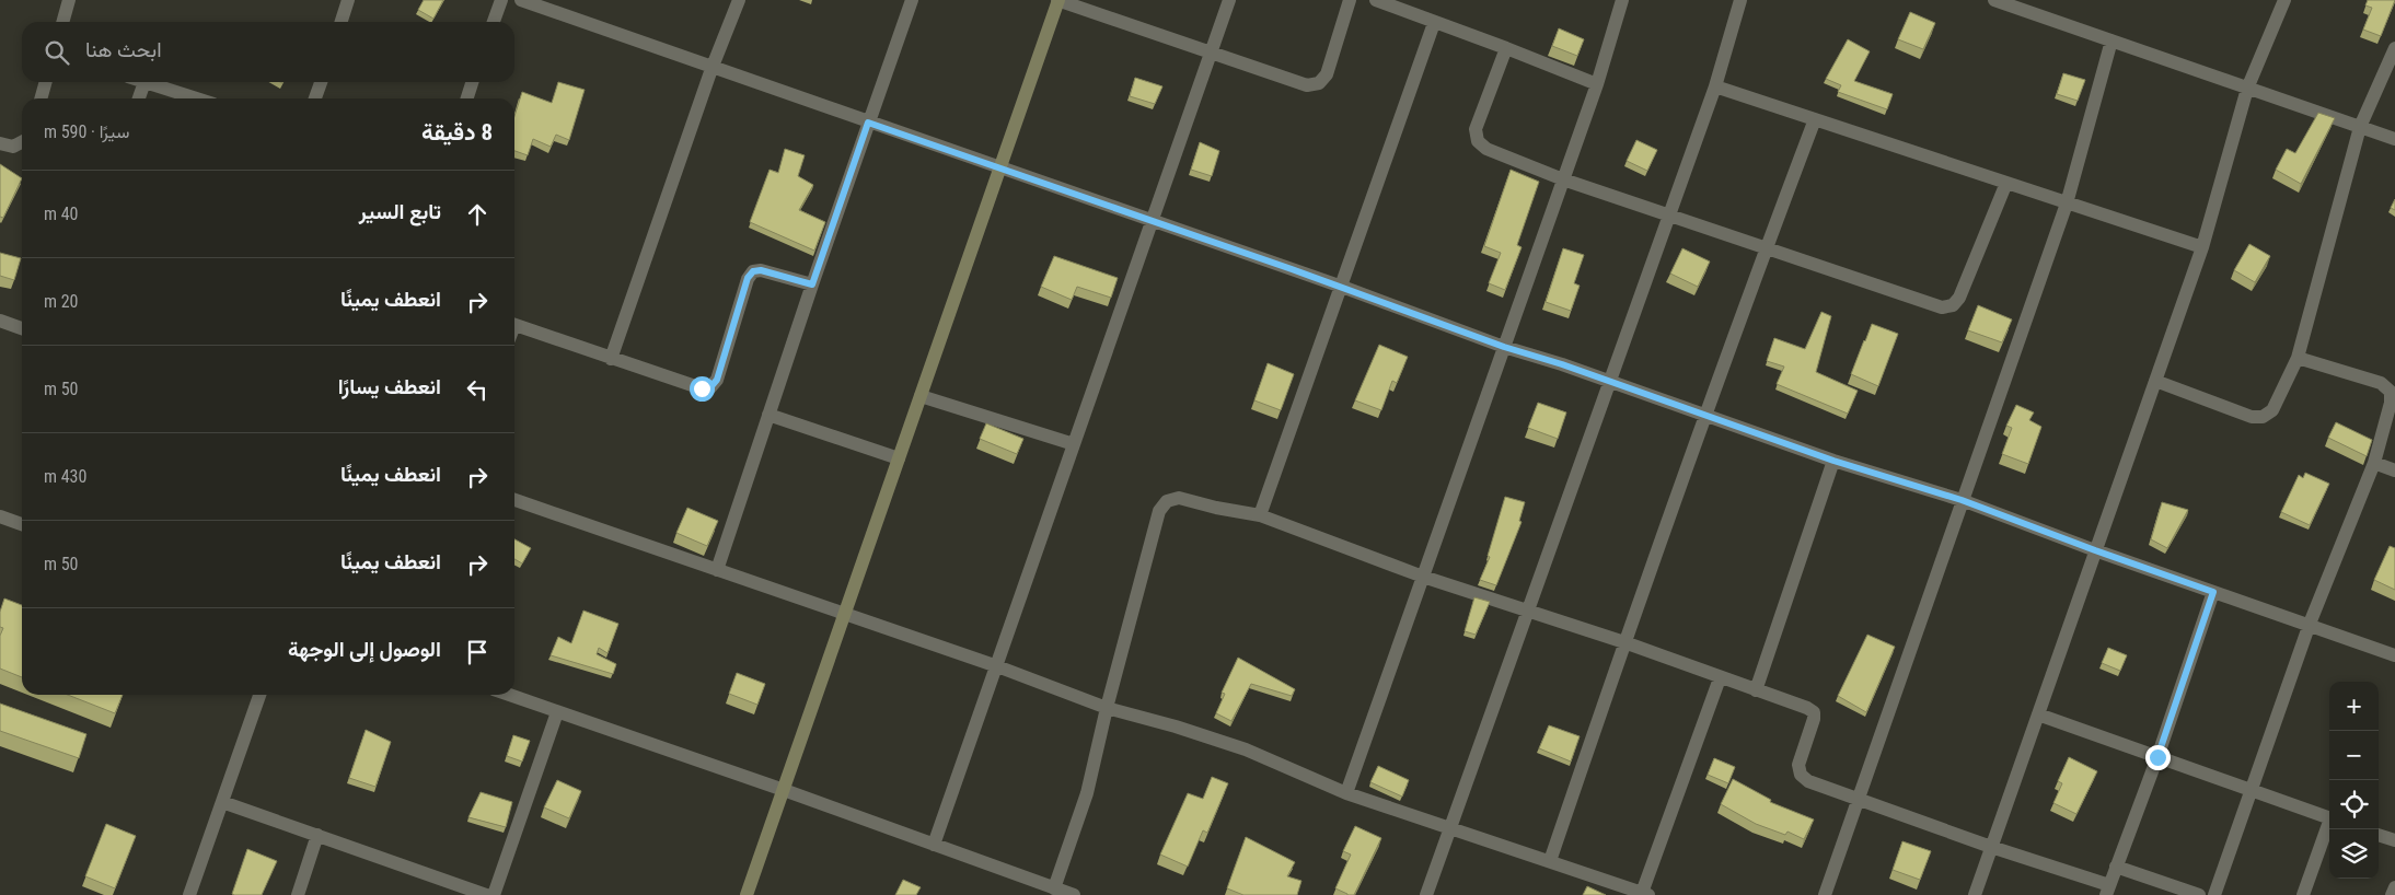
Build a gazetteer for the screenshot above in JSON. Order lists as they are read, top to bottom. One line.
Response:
{"page":{"search":"ابحث هنا","heading":["8 دقيقة","سيرًا · 590 m"],"list":[["تابع السير","40 m"],["انعطف يمينًا","20 m"],["انعطف يسارًا","50 m"],["انعطف يمينًا","430 m"],["انعطف يمينًا","50 m"],"الوصول إلى الوجهة"],"map_buttons":["+","−"]}}
